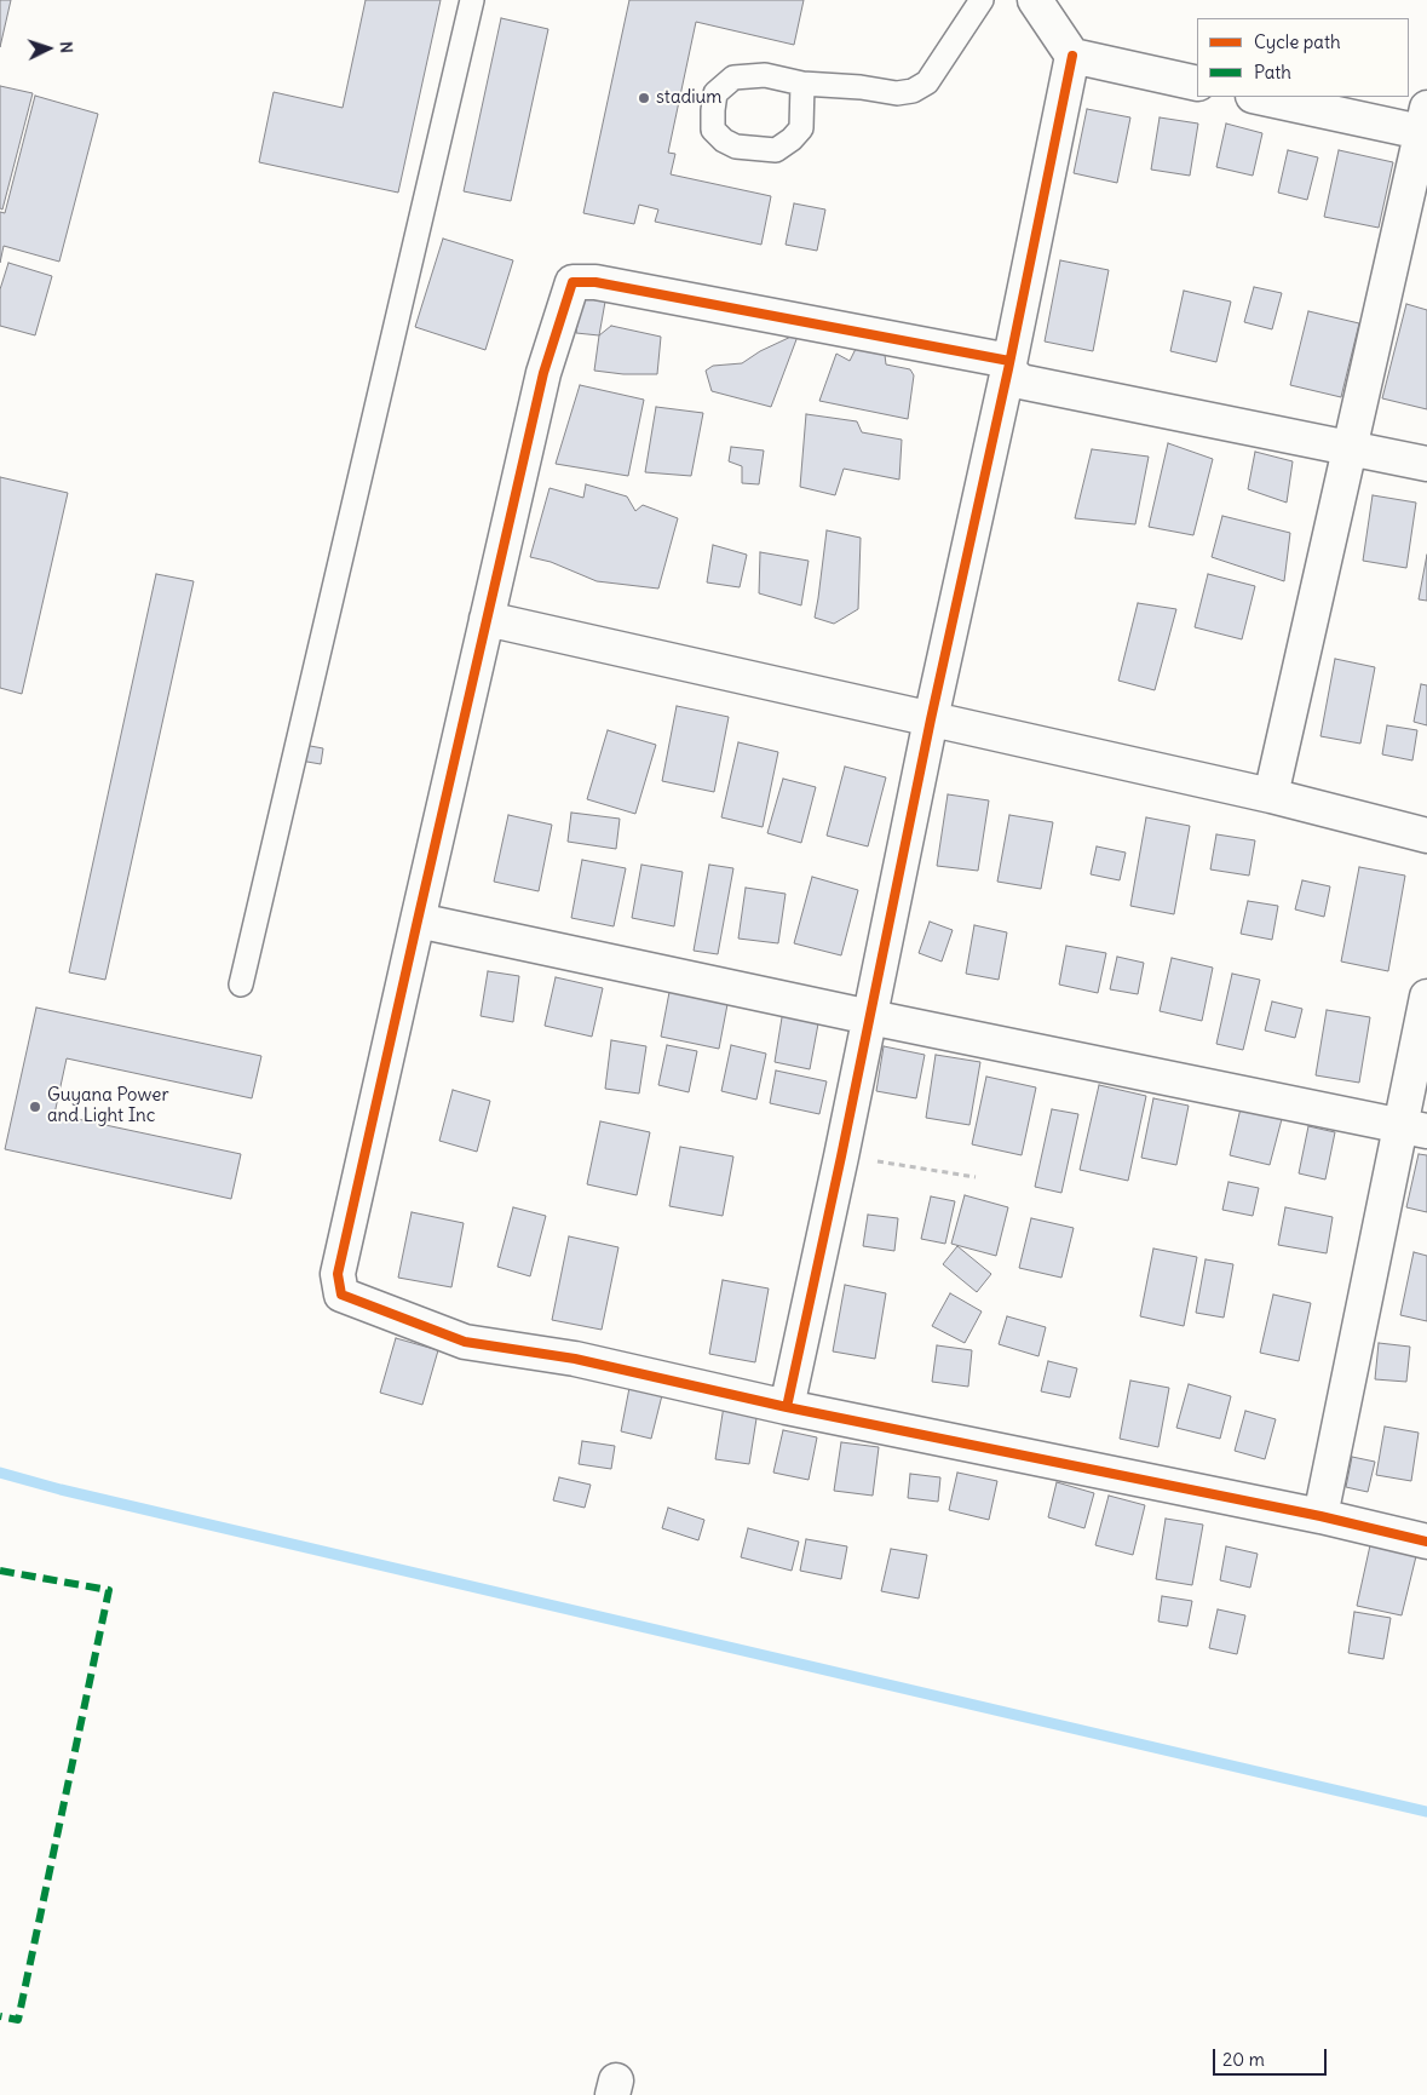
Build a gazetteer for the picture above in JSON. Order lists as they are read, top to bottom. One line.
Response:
{"places":["stadium","Guyana Power and Light Inc"],"legend":["Cycle path","Path"],"scale_bar":"20 m","north":"right"}
